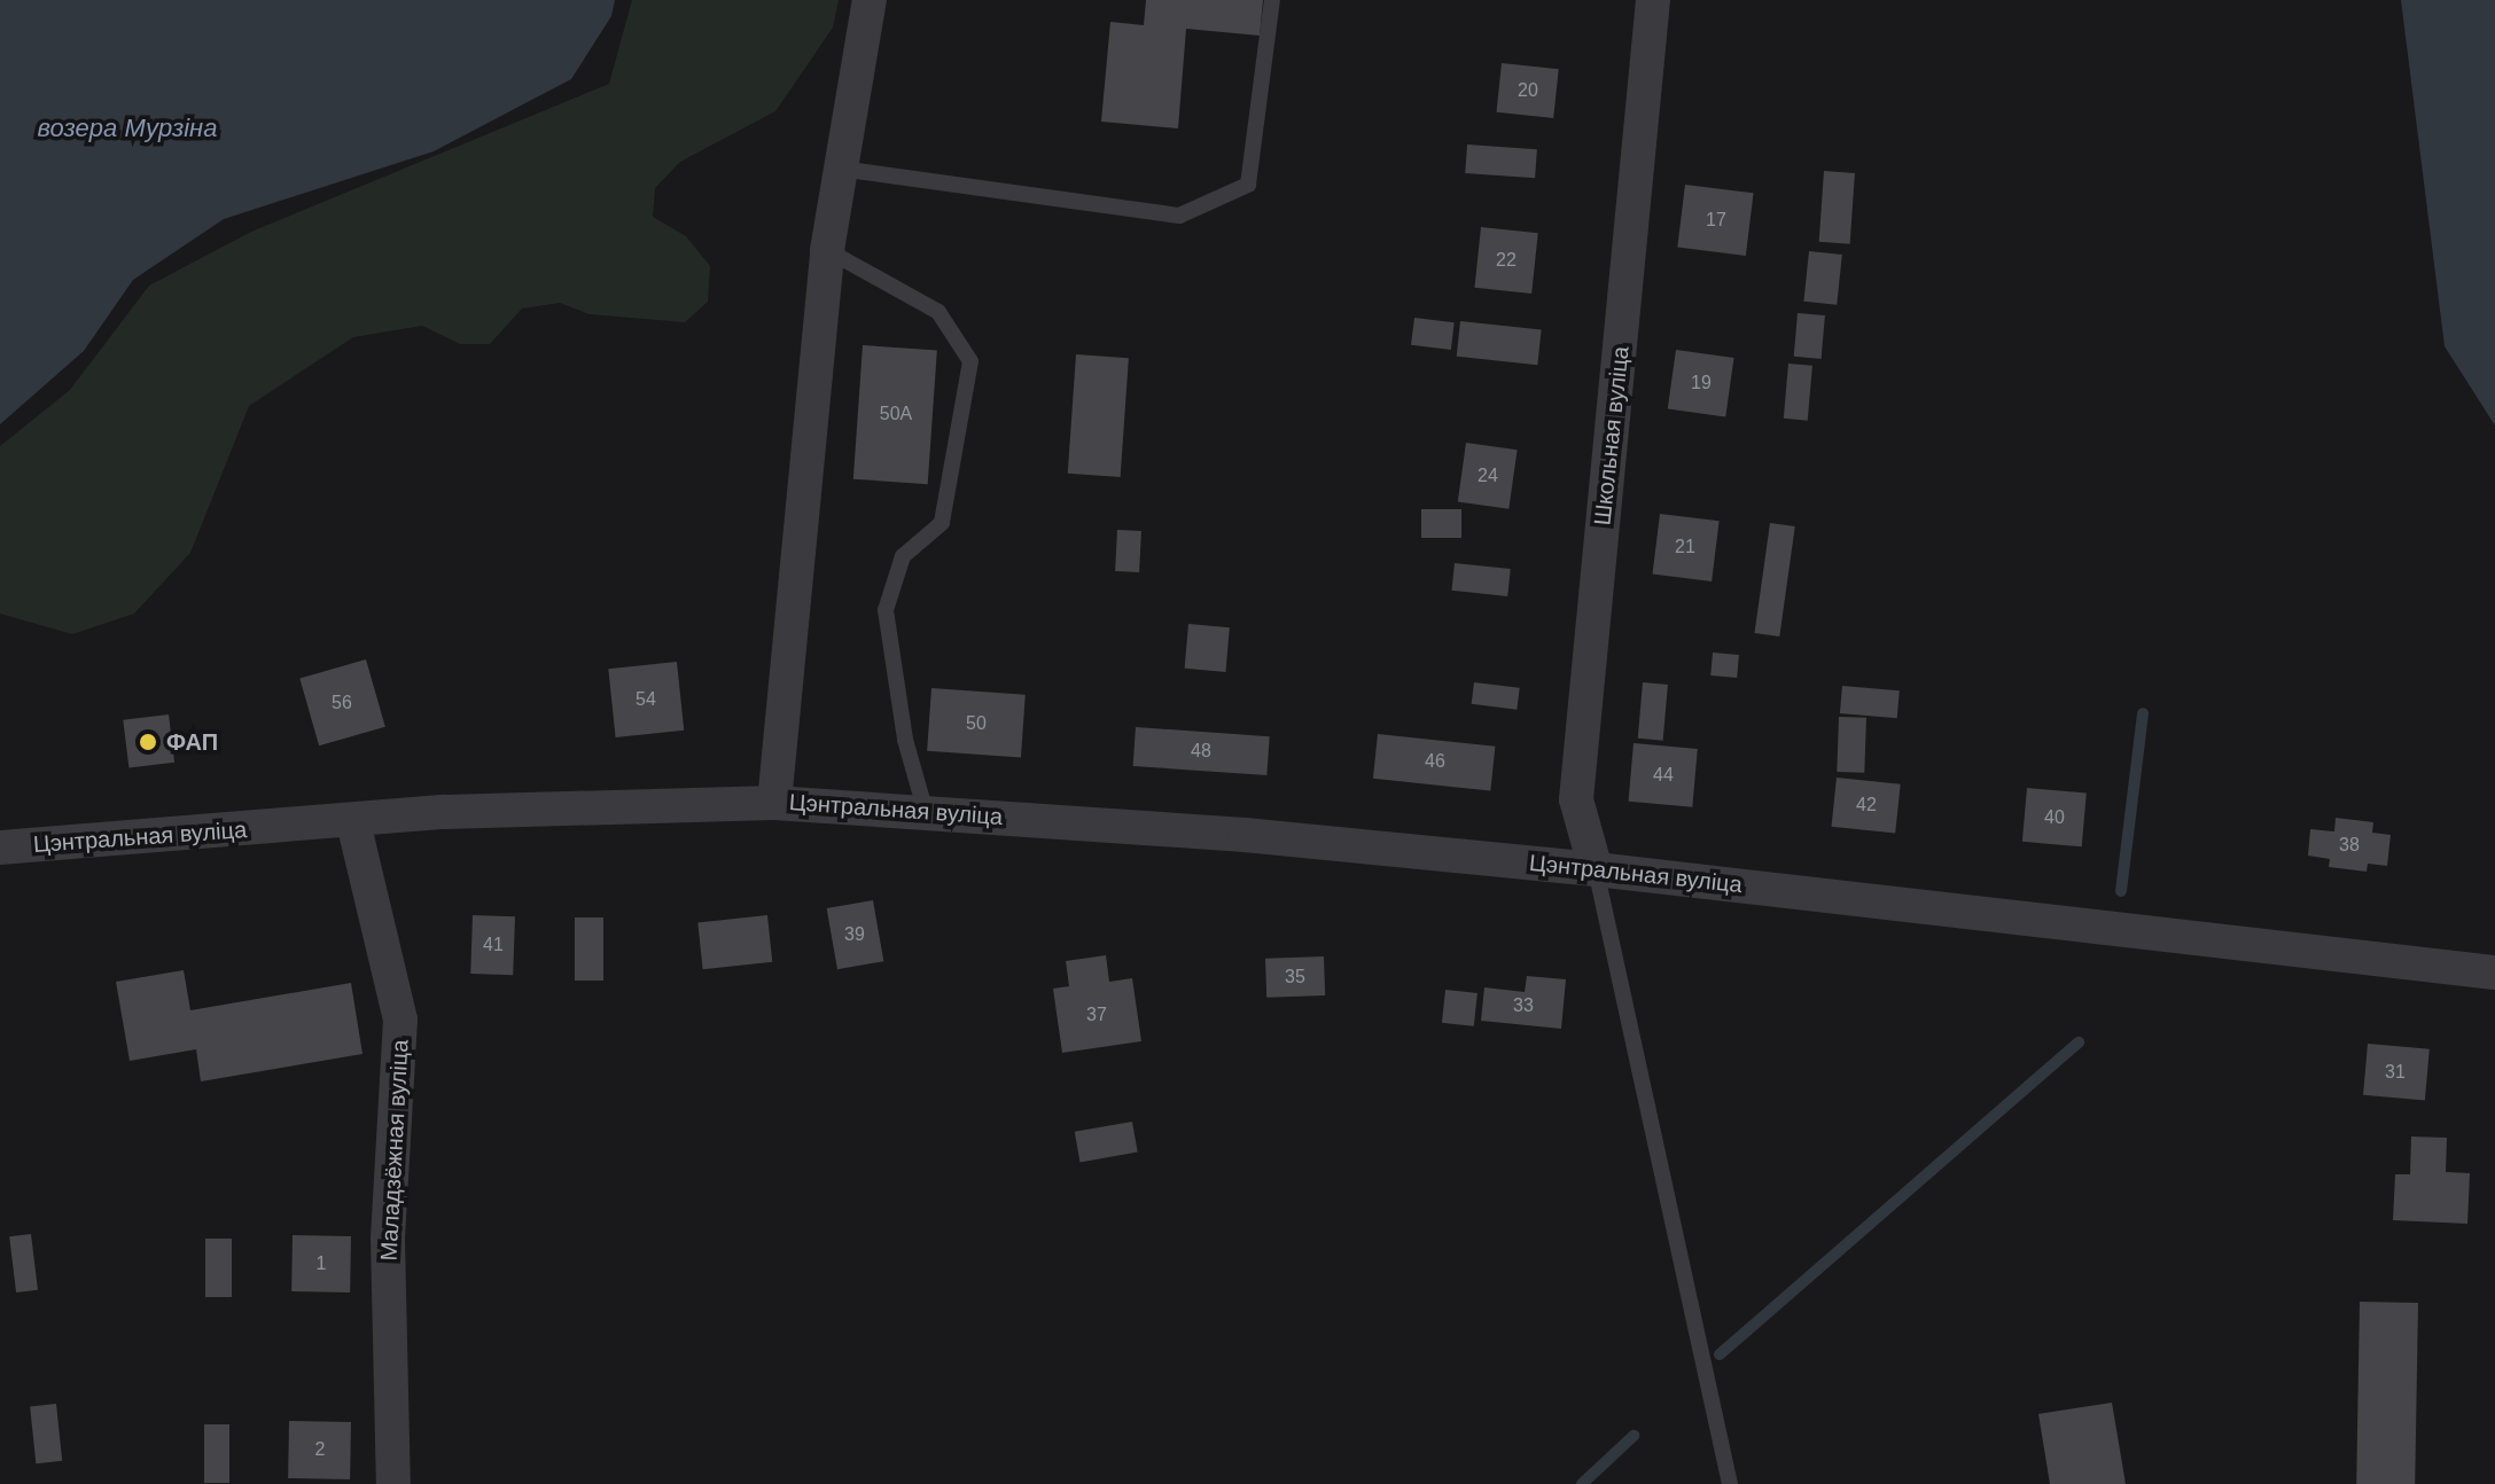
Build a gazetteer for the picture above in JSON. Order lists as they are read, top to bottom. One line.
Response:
{"streets":{"street":["Школьная вуліца","Цэнтральная вуліца","Маладзёжная вуліца"]},"crossings":[["Школьная вуліца","Цэнтральная вуліца"],["Цэнтральная вуліца","Маладзёжная вуліца"]],"water":["возера Мурзіна"],"places":["ФАП"],"house_numbers":["20","17","22","19","50А","24","21","54","56","50","48","46","44","42","40","38","39","41","35","33","37","31","1","2"]}
